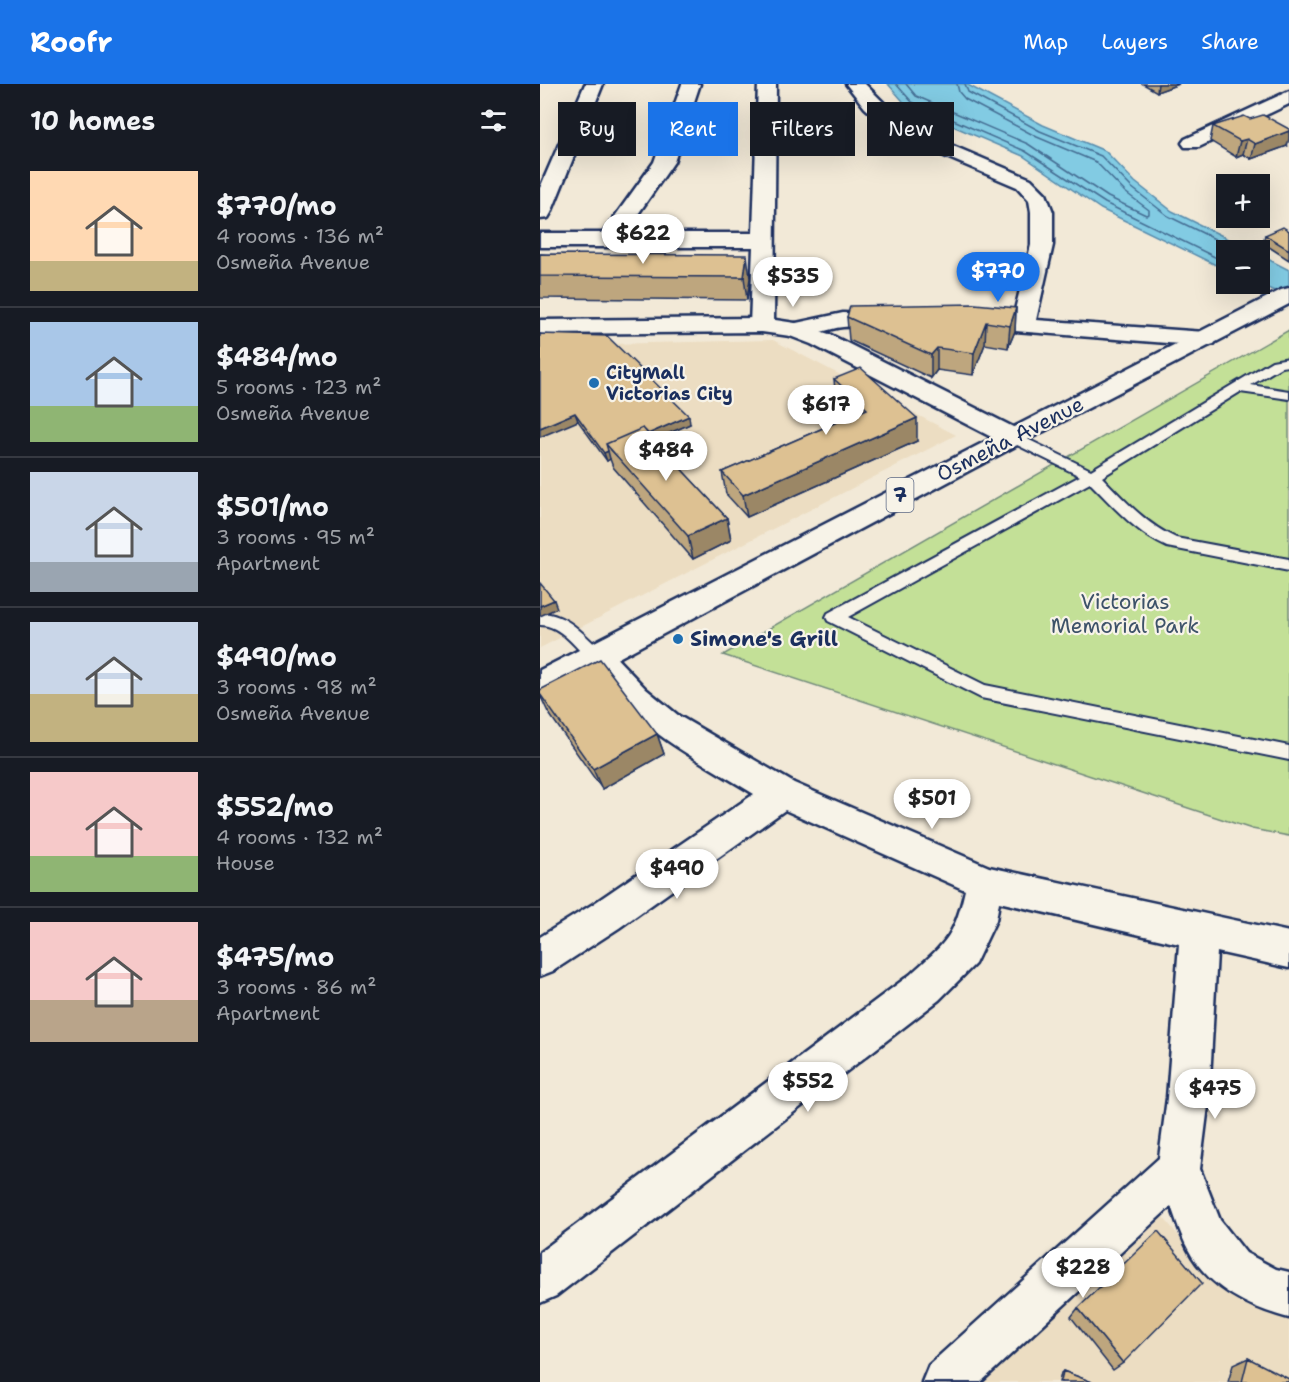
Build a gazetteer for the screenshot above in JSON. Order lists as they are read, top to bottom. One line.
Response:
{"streets":{"street":["Osmeña Avenue","7"]},"parks":["Victorias Memorial Park"],"places":["CityMall Victorias City","Simone's Grill"],"page":{"header":"Roofr","nav":["Map","Layers","Share"],"heading":"10 homes","chip":["Buy","Rent","Filters","New"],"list":[{"name":"$770/mo","note":"4 rooms · 136 m² · Osmeña Avenue"},{"name":"$484/mo","note":"5 rooms · 123 m² · Osmeña Avenue"},{"name":"$501/mo","note":"3 rooms · 95 m² · Apartment"},{"name":"$490/mo","note":"3 rooms · 98 m² · Osmeña Avenue"},{"name":"$552/mo","note":"4 rooms · 132 m² · House"},{"name":"$475/mo","note":"3 rooms · 86 m² · Apartment"}],"map_buttons":["+","−"],"price":["$622","$770","$535","$617","$484","$501","$490","$552","$475","$228"]}}
